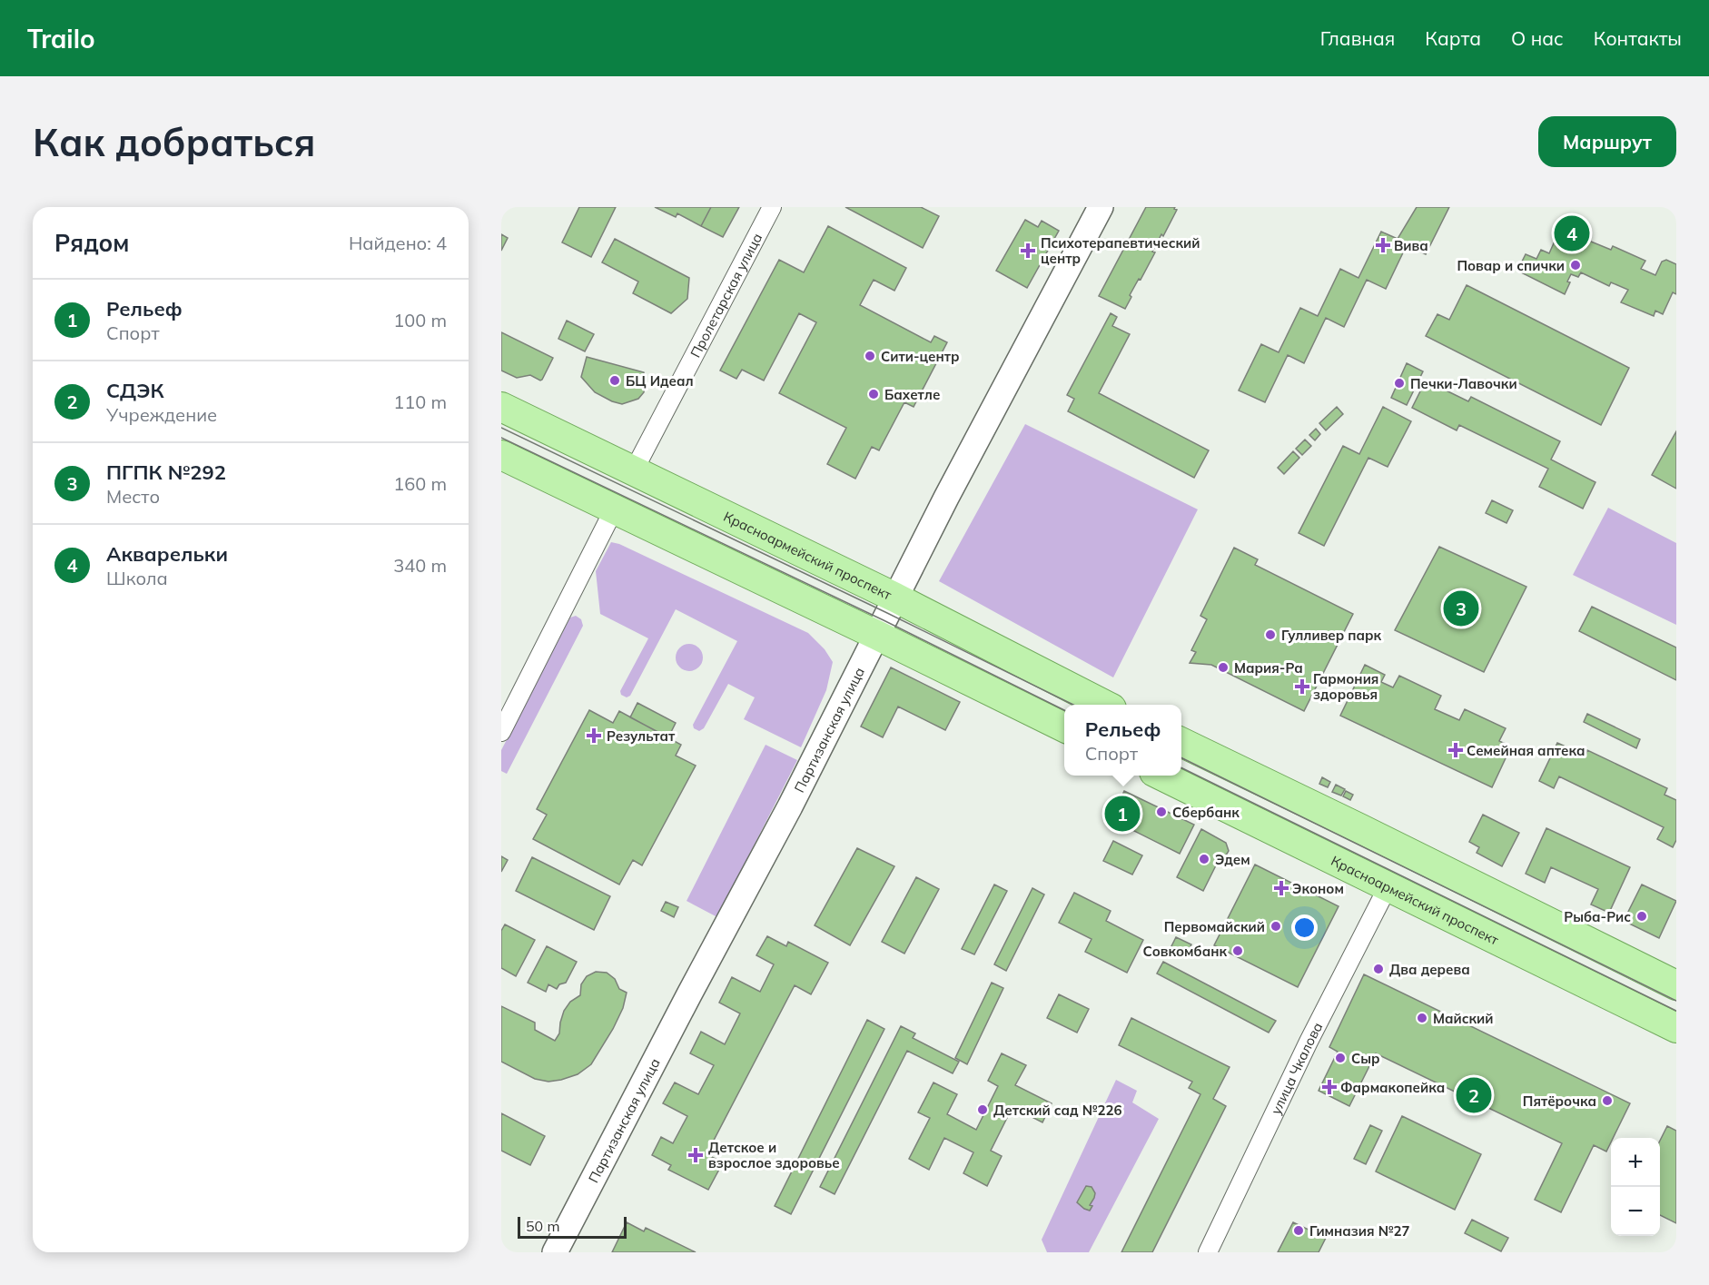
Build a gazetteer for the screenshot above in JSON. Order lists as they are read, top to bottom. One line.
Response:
{"streets":{"main road":["Красноармейский проспект","Партизанская улица"],"street":["Пролетарская улица","улица Чкалова"]},"crossings":[["Пролетарская улица","Красноармейский проспект"],["Красноармейский проспект","Партизанская улица"],["Красноармейский проспект","улица Чкалова"]],"places":{"health":["Вива","Психотерапевтический центр","Гармония здоровья","Результат","Семейная аптека","Эконом","Фармакопейка","Детское и взрослое здоровье"],"other":["Повар и спички","Сити-центр","БЦ Идеал","Печки-Лавочки","Бахетле","Гулливер парк","Мария-Ра","Сбербанк","Эдем","Рыба-Рис","Первомайский","Совкомбанк","Два дерева","Майский","Сыр","Пятёрочка","Детский сад №226","Гимназия №27"]},"scale_bar":"50 m","page":{"header":"Trailo","nav":["Главная","Карта","О нас","Контакты"],"buttons":"Маршрут","title":"Как добраться","heading":["Рядом","Найдено: 4"],"pins":["4","3","1","2"],"list":[{"mark":"1","name":"Рельеф","note":"Спорт","value":"100 m"},{"mark":"2","name":"СДЭК","note":"Учреждение","value":"110 m"},{"mark":"3","name":"ПГПК №292","note":"Место","value":"160 m"},{"mark":"4","name":"Акварельки","note":"Школа","value":"340 m"}],"popup":["Рельеф","Спорт"],"map_buttons":["+","−"],"scale":"50 m"}}
